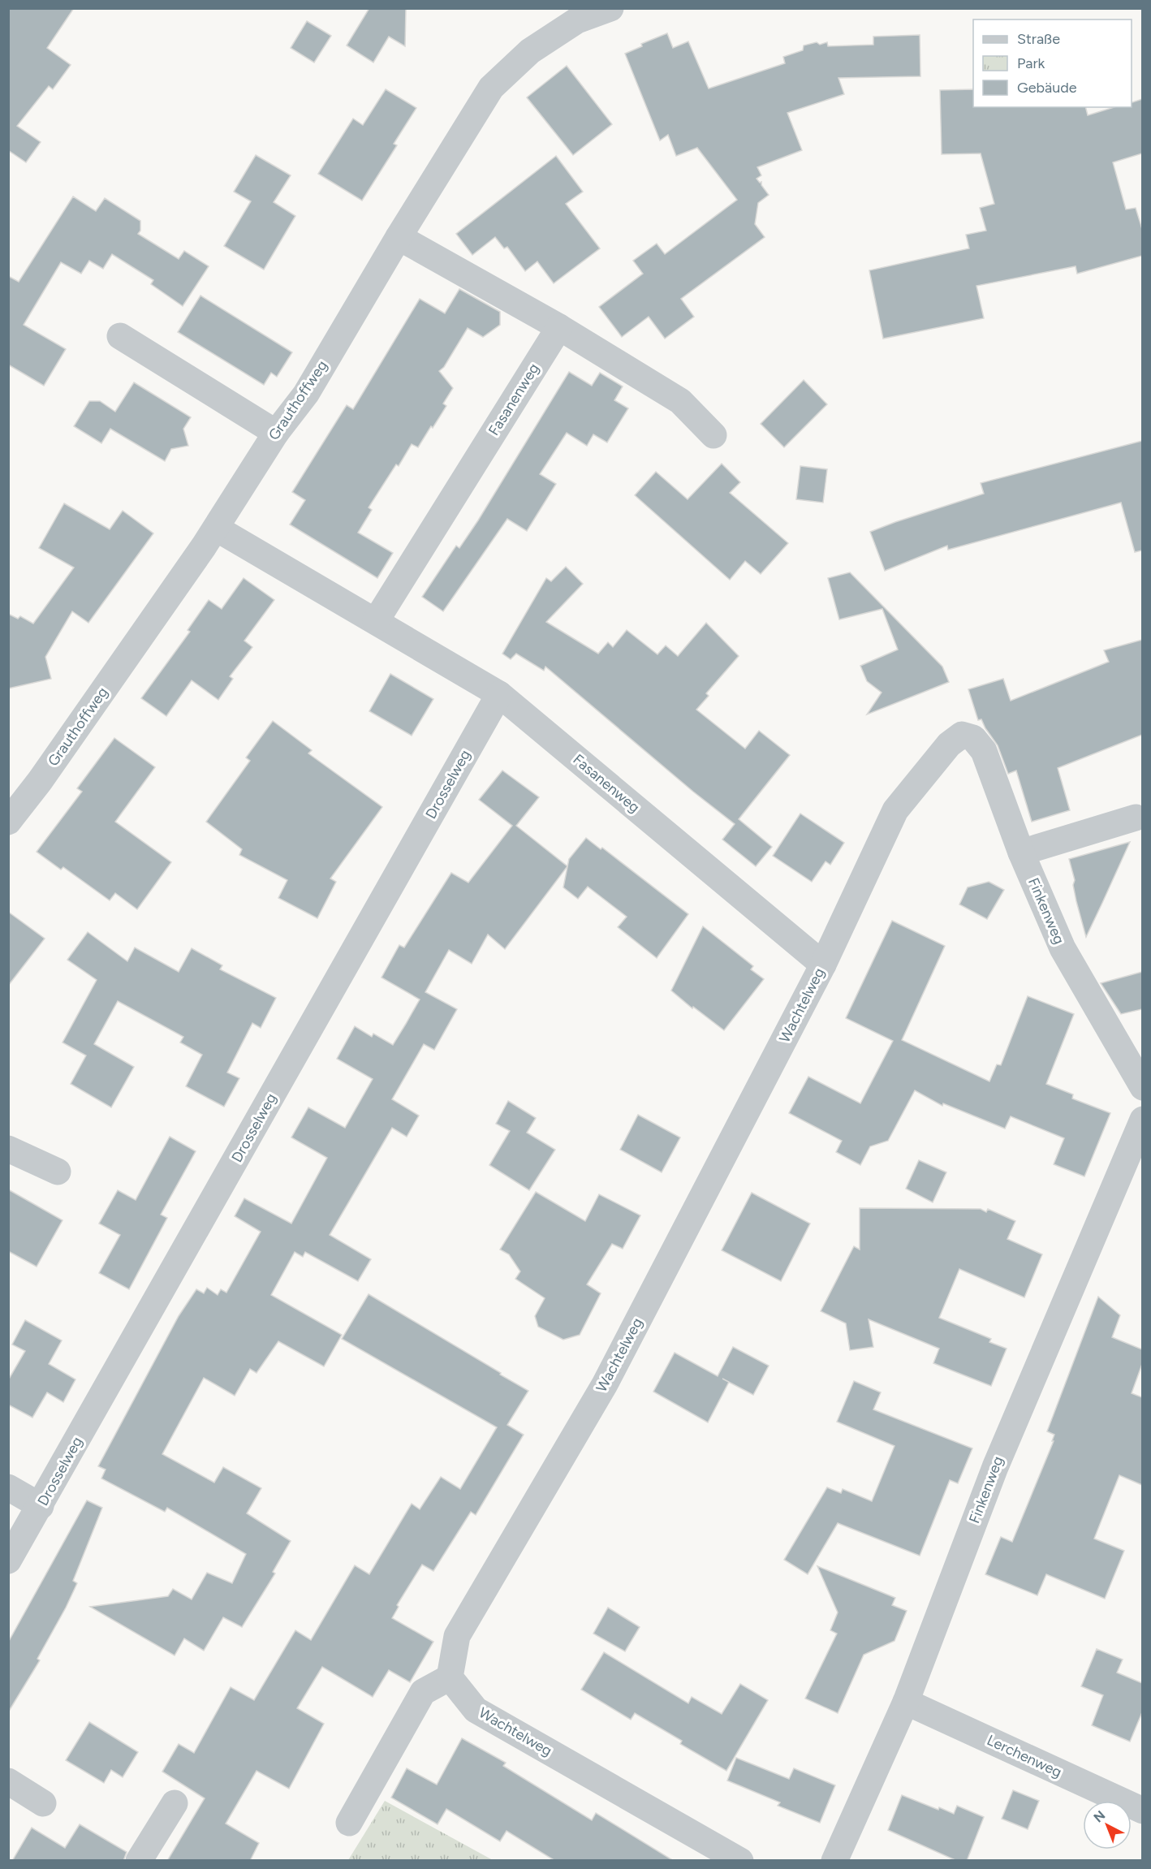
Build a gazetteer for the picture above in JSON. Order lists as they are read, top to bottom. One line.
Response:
{"streets":{"street":["Fasanenweg","Grauthoffweg","Drosselweg","Finkenweg","Wachtelweg","Lerchenweg"]},"crossings":[["Fasanenweg","Grauthoffweg"],["Fasanenweg","Drosselweg"],["Fasanenweg","Wachtelweg"],["Finkenweg","Wachtelweg"],["Finkenweg","Lerchenweg"]],"legend":["Straße","Park","Gebäude"],"north":"top left"}
